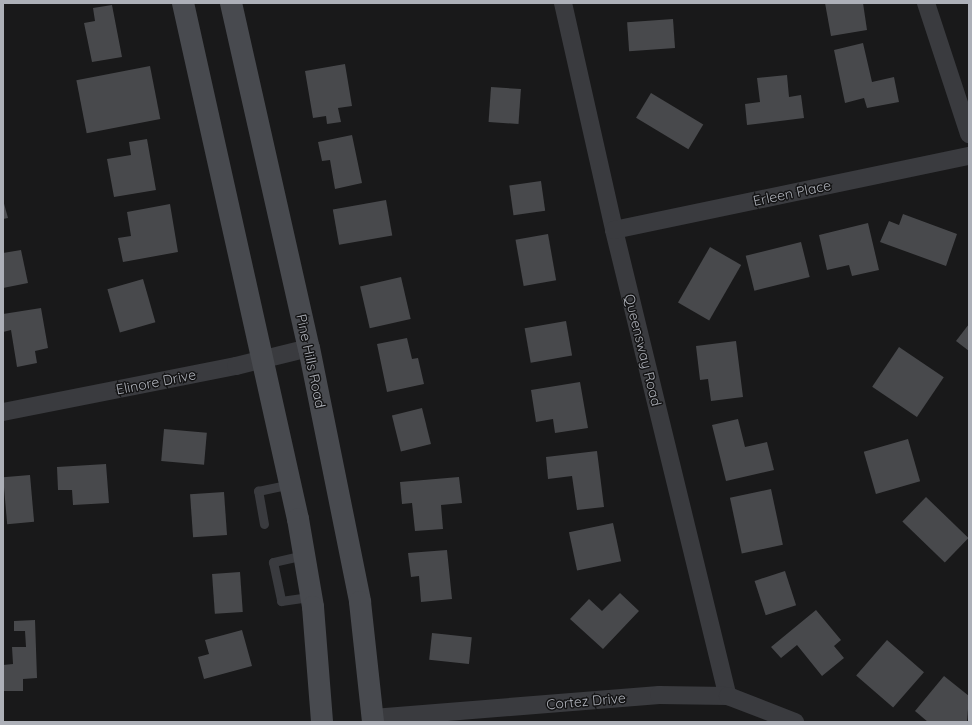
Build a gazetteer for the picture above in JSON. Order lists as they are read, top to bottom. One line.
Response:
{"streets":{"main road":["Pine Hills Road"],"street":["Erleen Place","Queensway Road","Elinore Drive","Cortez Drive"]},"crossings":[["Erleen Place","Queensway Road"],["Queensway Road","Cortez Drive"],["Pine Hills Road","Elinore Drive"],["Pine Hills Road","Cortez Drive"]]}
